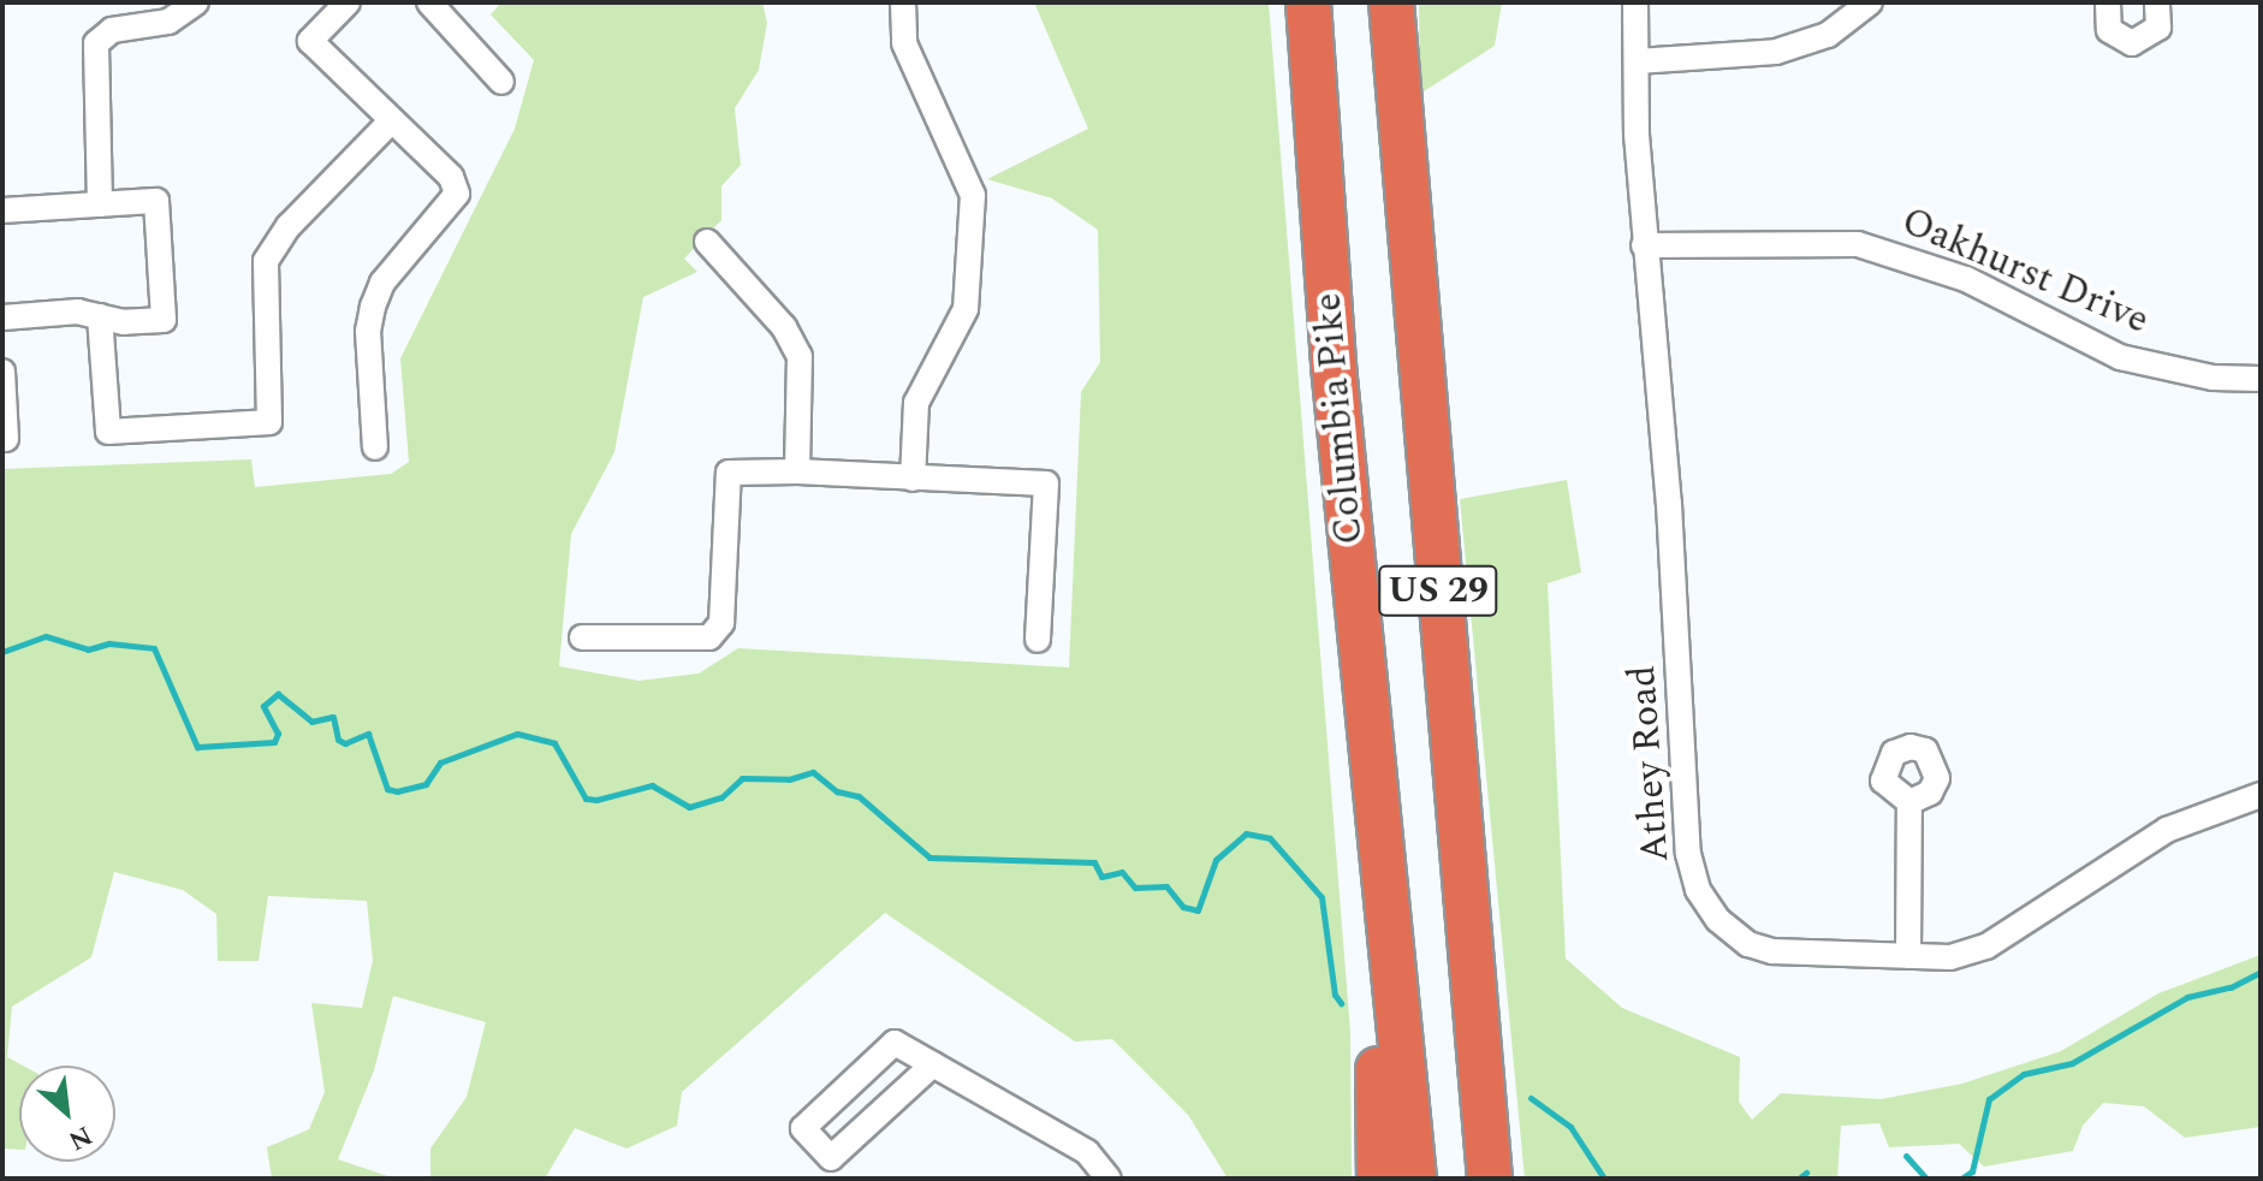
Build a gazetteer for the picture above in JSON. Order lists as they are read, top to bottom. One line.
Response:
{"streets":{"highway":["Columbia Pike","US 29"],"street":["Oakhurst Drive","Athey Road"]},"crossings":[["Oakhurst Drive","Athey Road"]],"north":"bottom right"}
